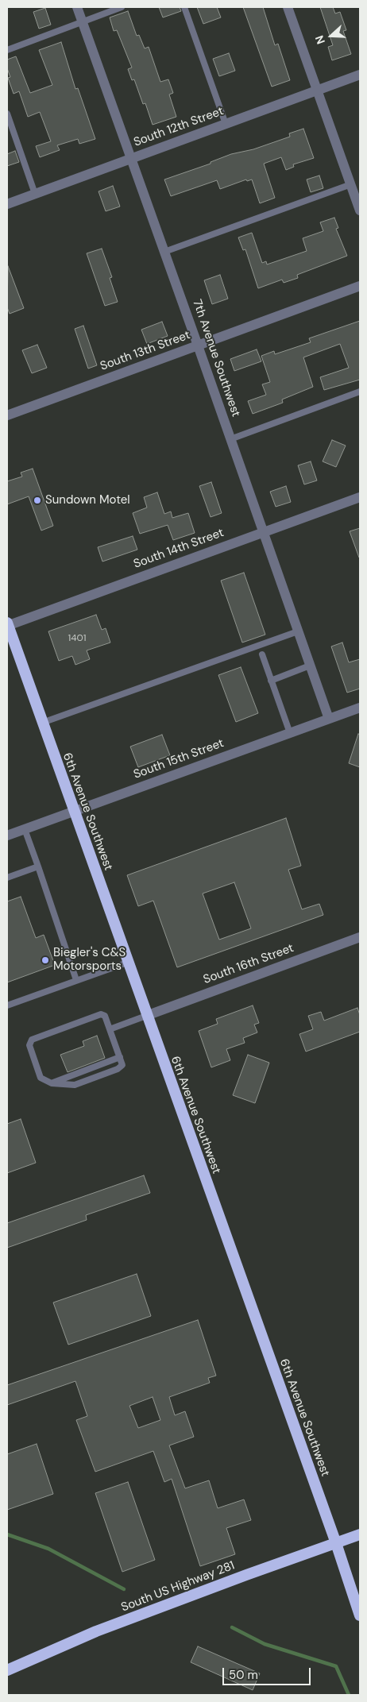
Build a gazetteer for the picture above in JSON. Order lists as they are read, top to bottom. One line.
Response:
{"streets":{"highway":["6th Avenue Southwest","South US Highway 281"],"street":["South 12th Street","South 13th Street","7th Avenue Southwest","South 14th Street","South 15th Street","South 16th Street"]},"crossings":[["South 12th Street","7th Avenue Southwest"],["South 13th Street","7th Avenue Southwest"],["7th Avenue Southwest","South 14th Street"],["7th Avenue Southwest","South 15th Street"],["South 14th Street","6th Avenue Southwest"],["South 15th Street","6th Avenue Southwest"],["6th Avenue Southwest","South 16th Street"],["6th Avenue Southwest","South US Highway 281"]],"places":["Sundown Motel","Biegler's C&S Motorsports"],"house_numbers":["1401"],"scale_bar":"50 m","north":"left"}
